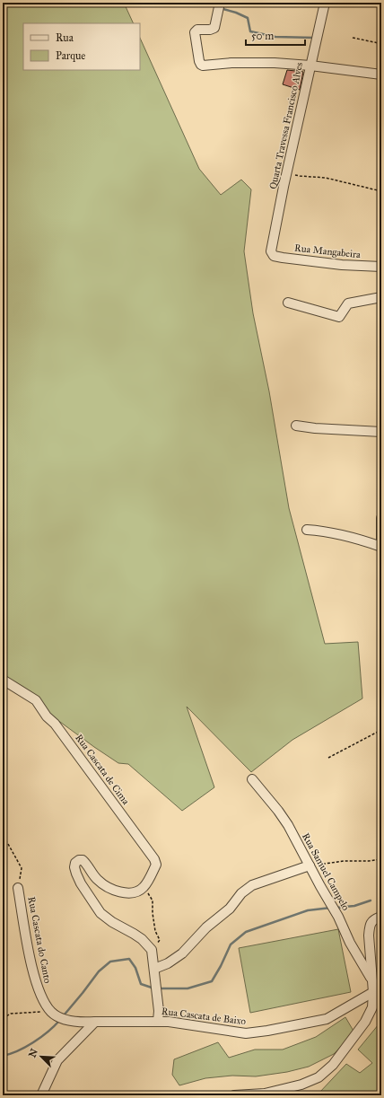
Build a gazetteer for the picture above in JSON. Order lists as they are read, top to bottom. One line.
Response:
{"streets":{"street":["Quarta Travessa Francisco Alves","Rua Mangabeira","Rua Cascata de Cima","Rua Samuel Campelo","Rua Cascata do Canto","Rua Cascata de Baixo"]},"crossings":[["Quarta Travessa Francisco Alves","Rua Mangabeira"]],"legend":["Rua","Parque"],"scale_bar":"50 m","north":"top left"}
